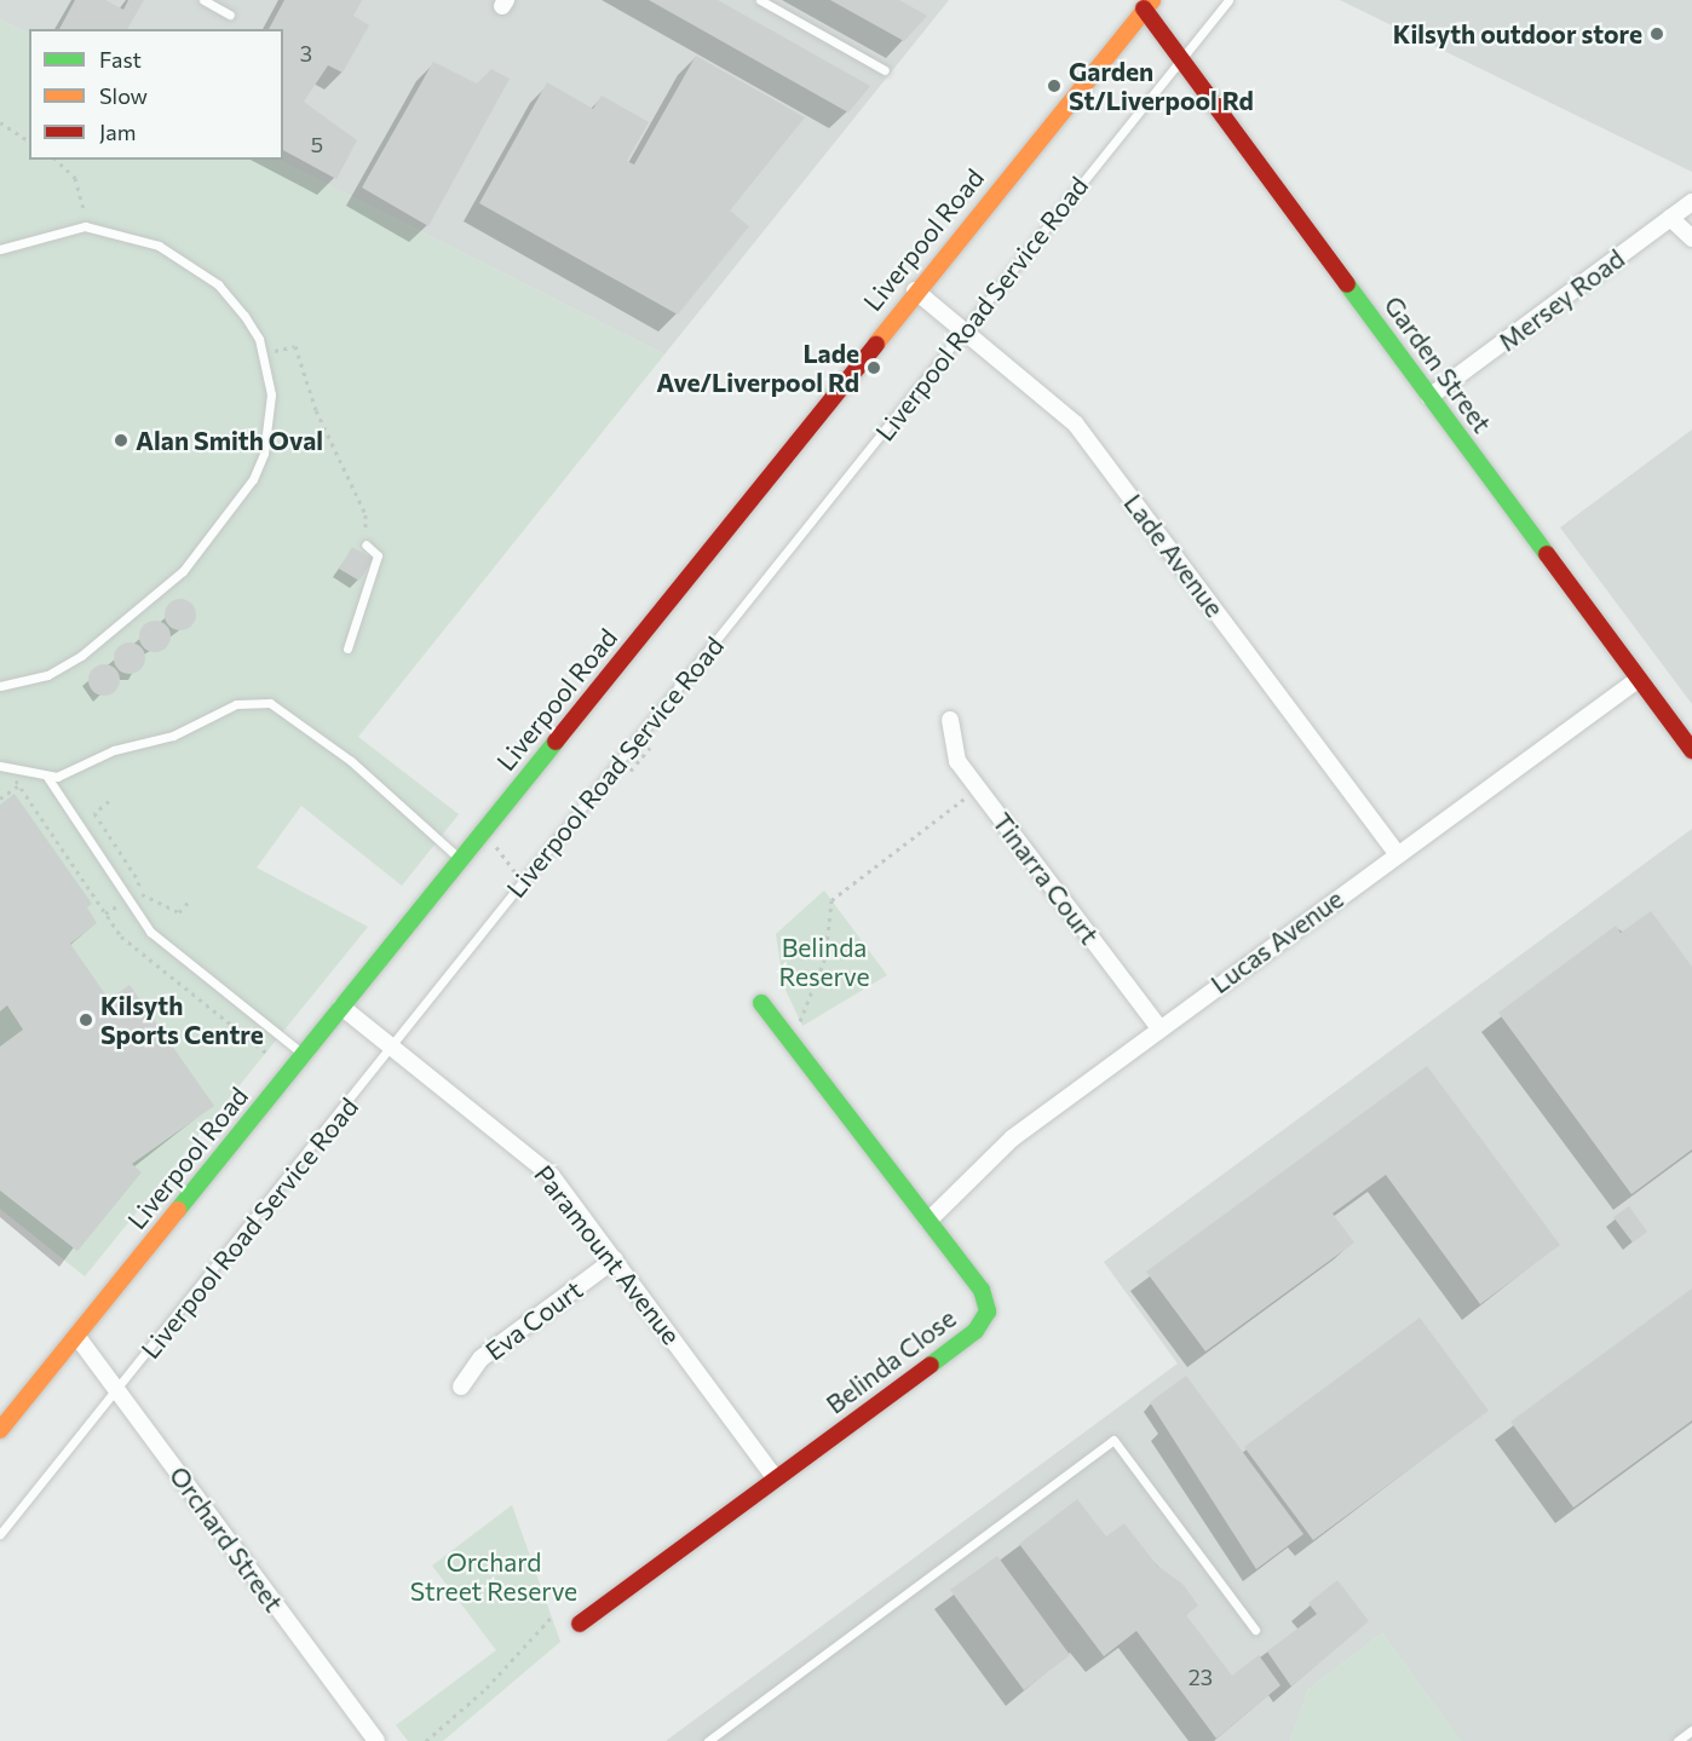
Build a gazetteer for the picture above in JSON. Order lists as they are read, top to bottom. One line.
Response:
{"streets":{"main road":["Liverpool Road","Garden Street","Belinda Close"],"street":["Mersey Road","Lade Avenue","Tinarra Court","Lucas Avenue","Paramount Avenue","Eva Court","Orchard Street"],"lane":["Liverpool Road Service Road"]},"crossings":[["Liverpool Road","Garden Street"],["Liverpool Road","Lade Avenue"],["Liverpool Road","Paramount Avenue"],["Liverpool Road","Orchard Street"],["Mersey Road","Garden Street"],["Liverpool Road Service Road","Garden Street"],["Liverpool Road Service Road","Lade Avenue"],["Liverpool Road Service Road","Paramount Avenue"],["Liverpool Road Service Road","Orchard Street"],["Garden Street","Lucas Avenue"],["Lade Avenue","Lucas Avenue"],["Tinarra Court","Lucas Avenue"],["Lucas Avenue","Belinda Close"],["Paramount Avenue","Eva Court"],["Paramount Avenue","Belinda Close"]],"parks":["Belinda Reserve","Orchard Street Reserve"],"places":["Kilsyth outdoor store","Garden St/Liverpool Rd","Lade Ave/Liverpool Rd","Alan Smith Oval","Kilsyth Sports Centre"],"house_numbers":["3","5","23"],"legend":["Fast","Slow","Jam"]}
